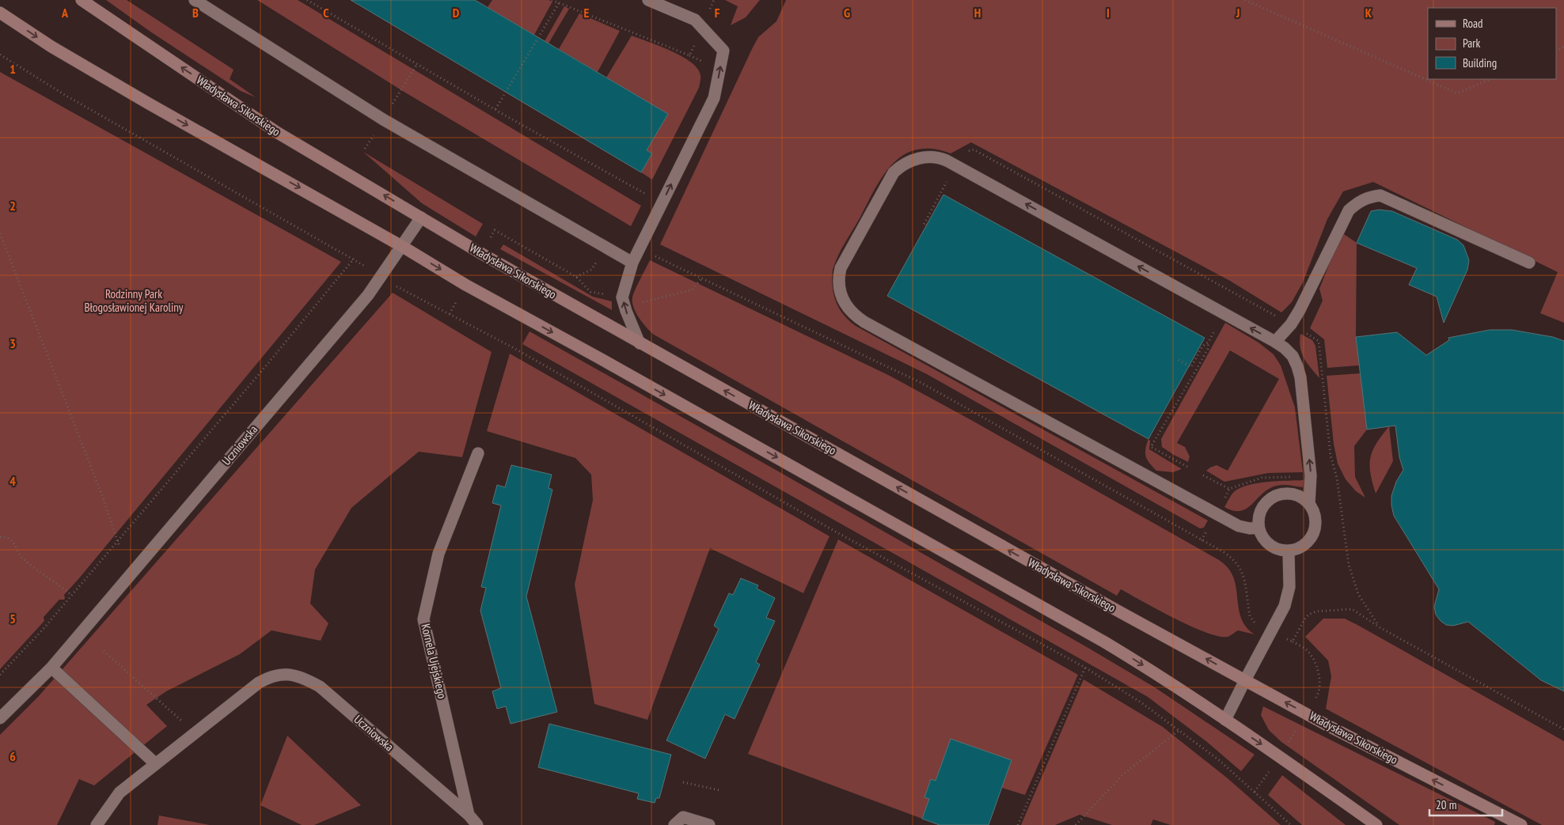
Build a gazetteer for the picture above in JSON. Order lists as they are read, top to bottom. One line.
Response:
{"streets":{"street":["Władysława Sikorskiego","Uczniowska","Kornela Ujejskiego"]},"crossings":[["Władysława Sikorskiego","Uczniowska"],["Uczniowska","Kornela Ujejskiego"]],"parks":["Rodzinny Park Błogosławionej Karoliny"],"legend":["Road","Park","Building"],"scale_bar":"20 m","grid":{"columns":["A","B","C","D","E","F","G","H","I","J","K"],"rows":["1","2","3","4","5","6"]}}
